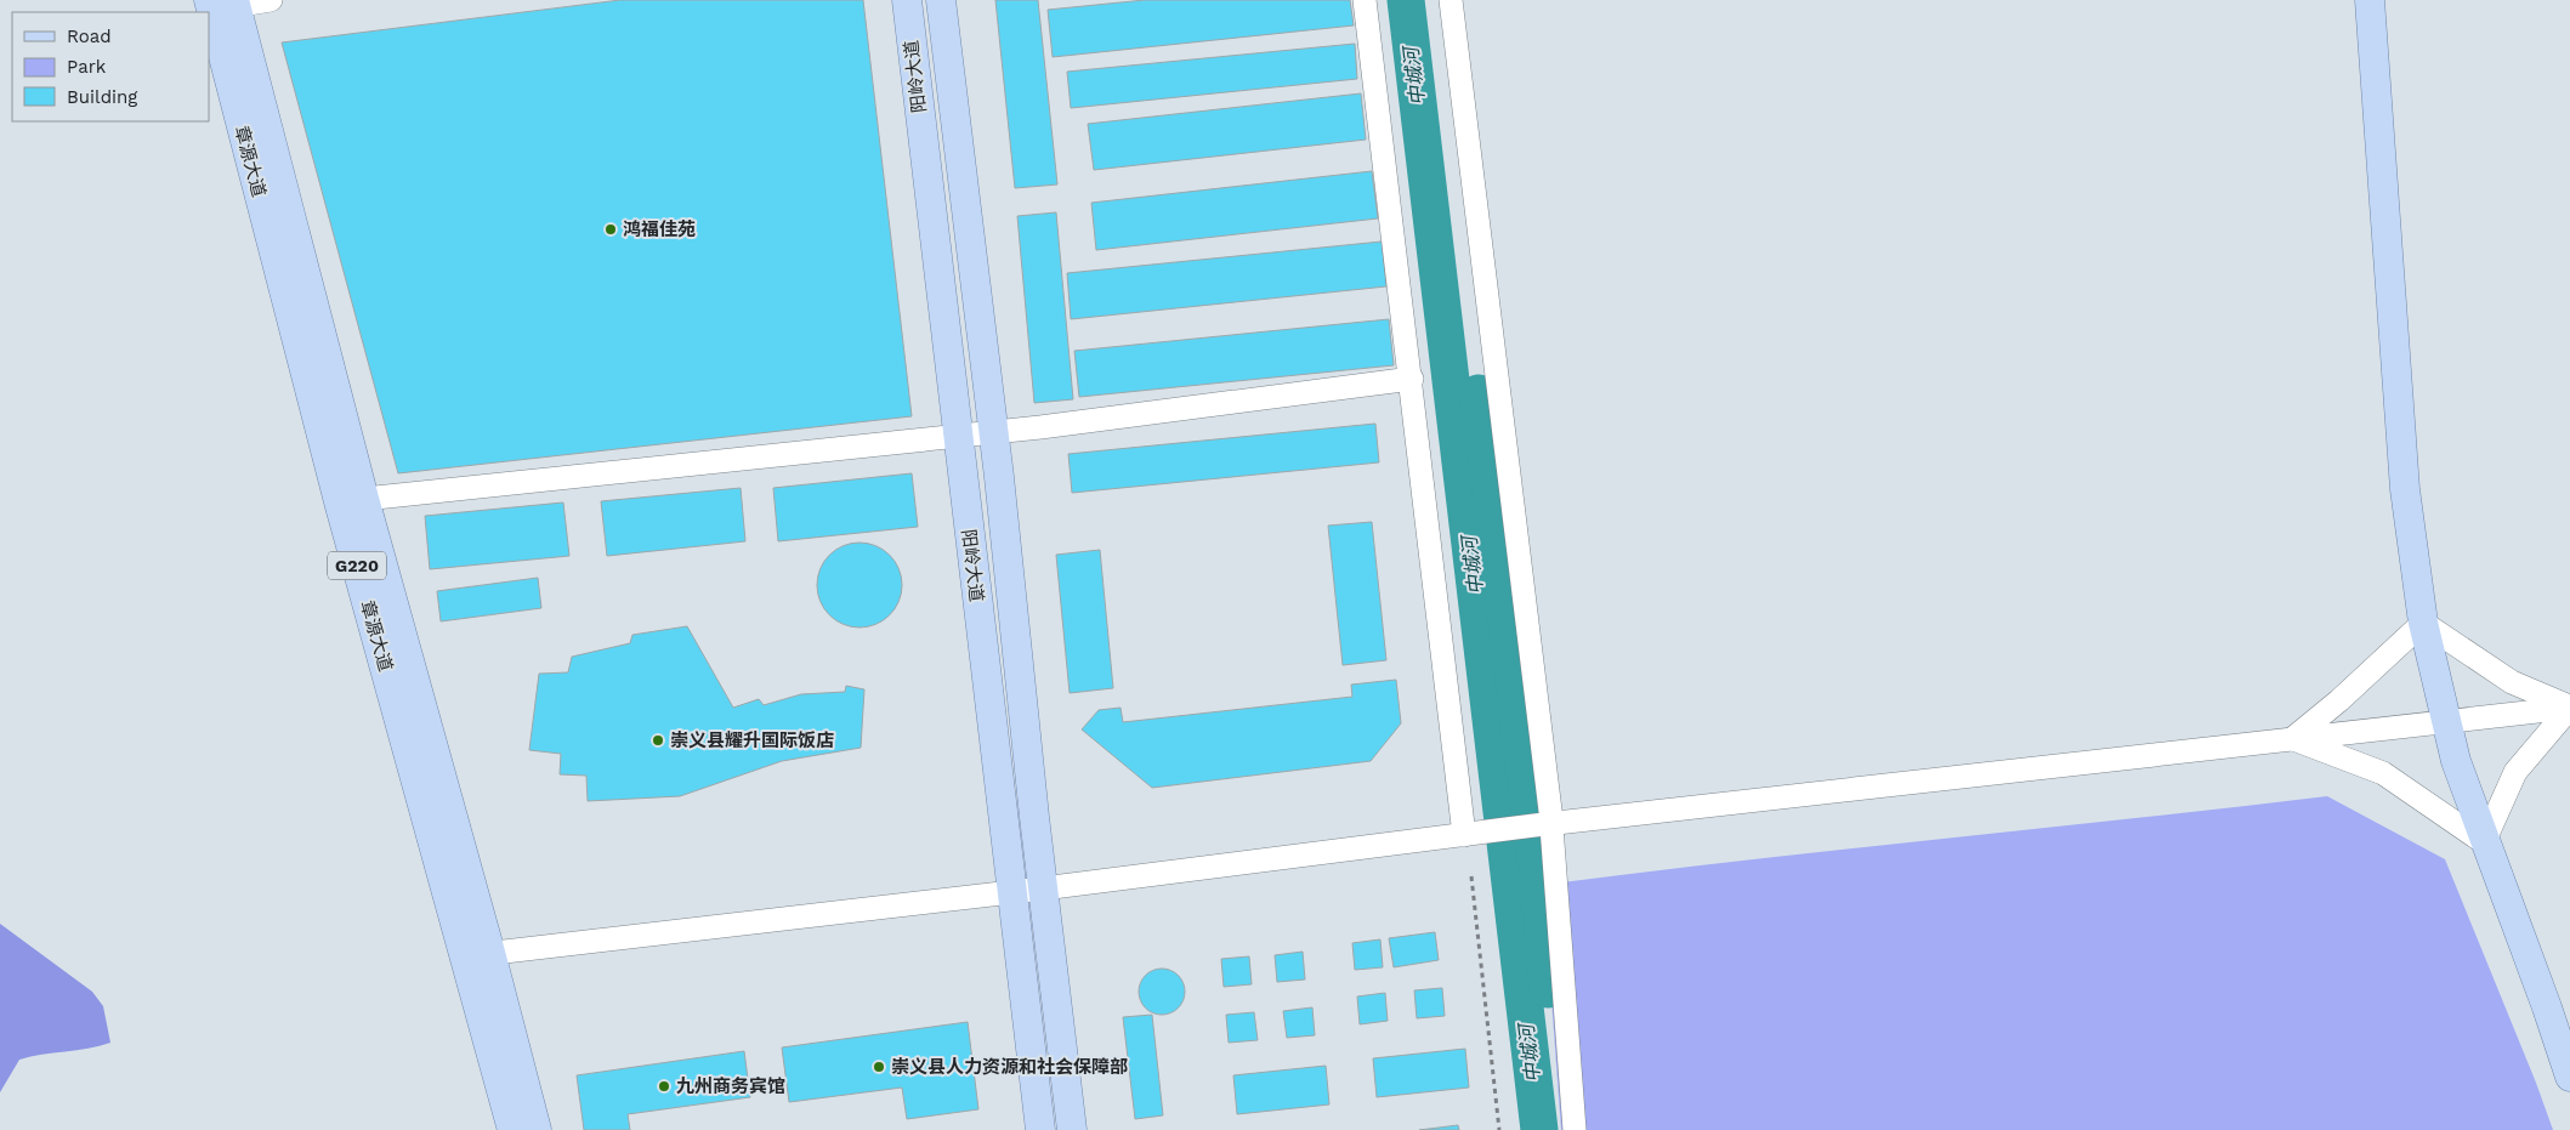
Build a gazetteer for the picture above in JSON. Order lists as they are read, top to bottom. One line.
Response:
{"streets":{"main road":["阳岭大道","章源大道","G220"]},"water":["中城河"],"places":["鸿福佳苑","崇义县耀升国际饭店","崇义县人力资源和社会保障部","九州商务宾馆"],"legend":["Road","Park","Building"]}
